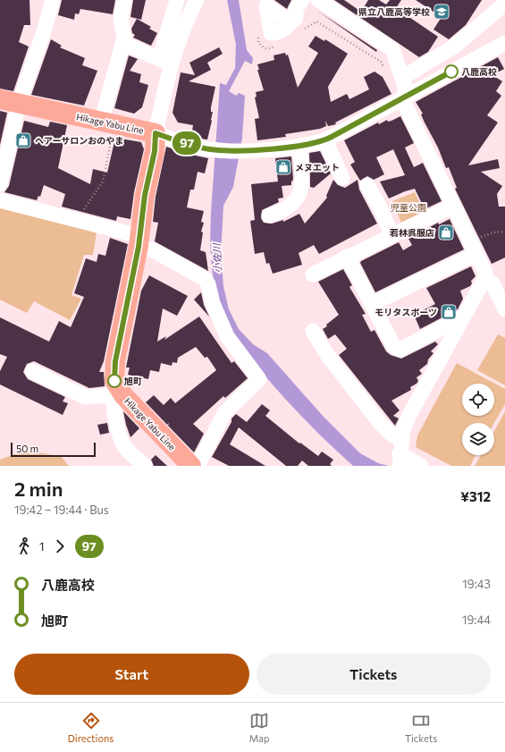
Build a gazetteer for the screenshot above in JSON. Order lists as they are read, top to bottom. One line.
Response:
{"streets":{"main road":["Hikage Yabu Line"]},"water":["小佐川"],"parks":["児童公園"],"places":{"school or university":["県立八鹿高等学校"],"other":["八鹿高校","旭町"],"shop":["ヘアーサロンおのやま","メヌエット","若林呉服店","モリタスポーツ"]},"lines":["bus line 97"],"scale_bar":"50 m","page":{"on_map":"97","scale":"50 m","heading":["2 min","19:42 – 19:44 · Bus","¥312"],"legs":["1","97"],"list":[{"name":"八鹿高校","value":"19:43"},{"name":"旭町","value":"19:44"}],"buttons":["Start","Tickets"],"tabs":["Directions","Map","Tickets"]}}
